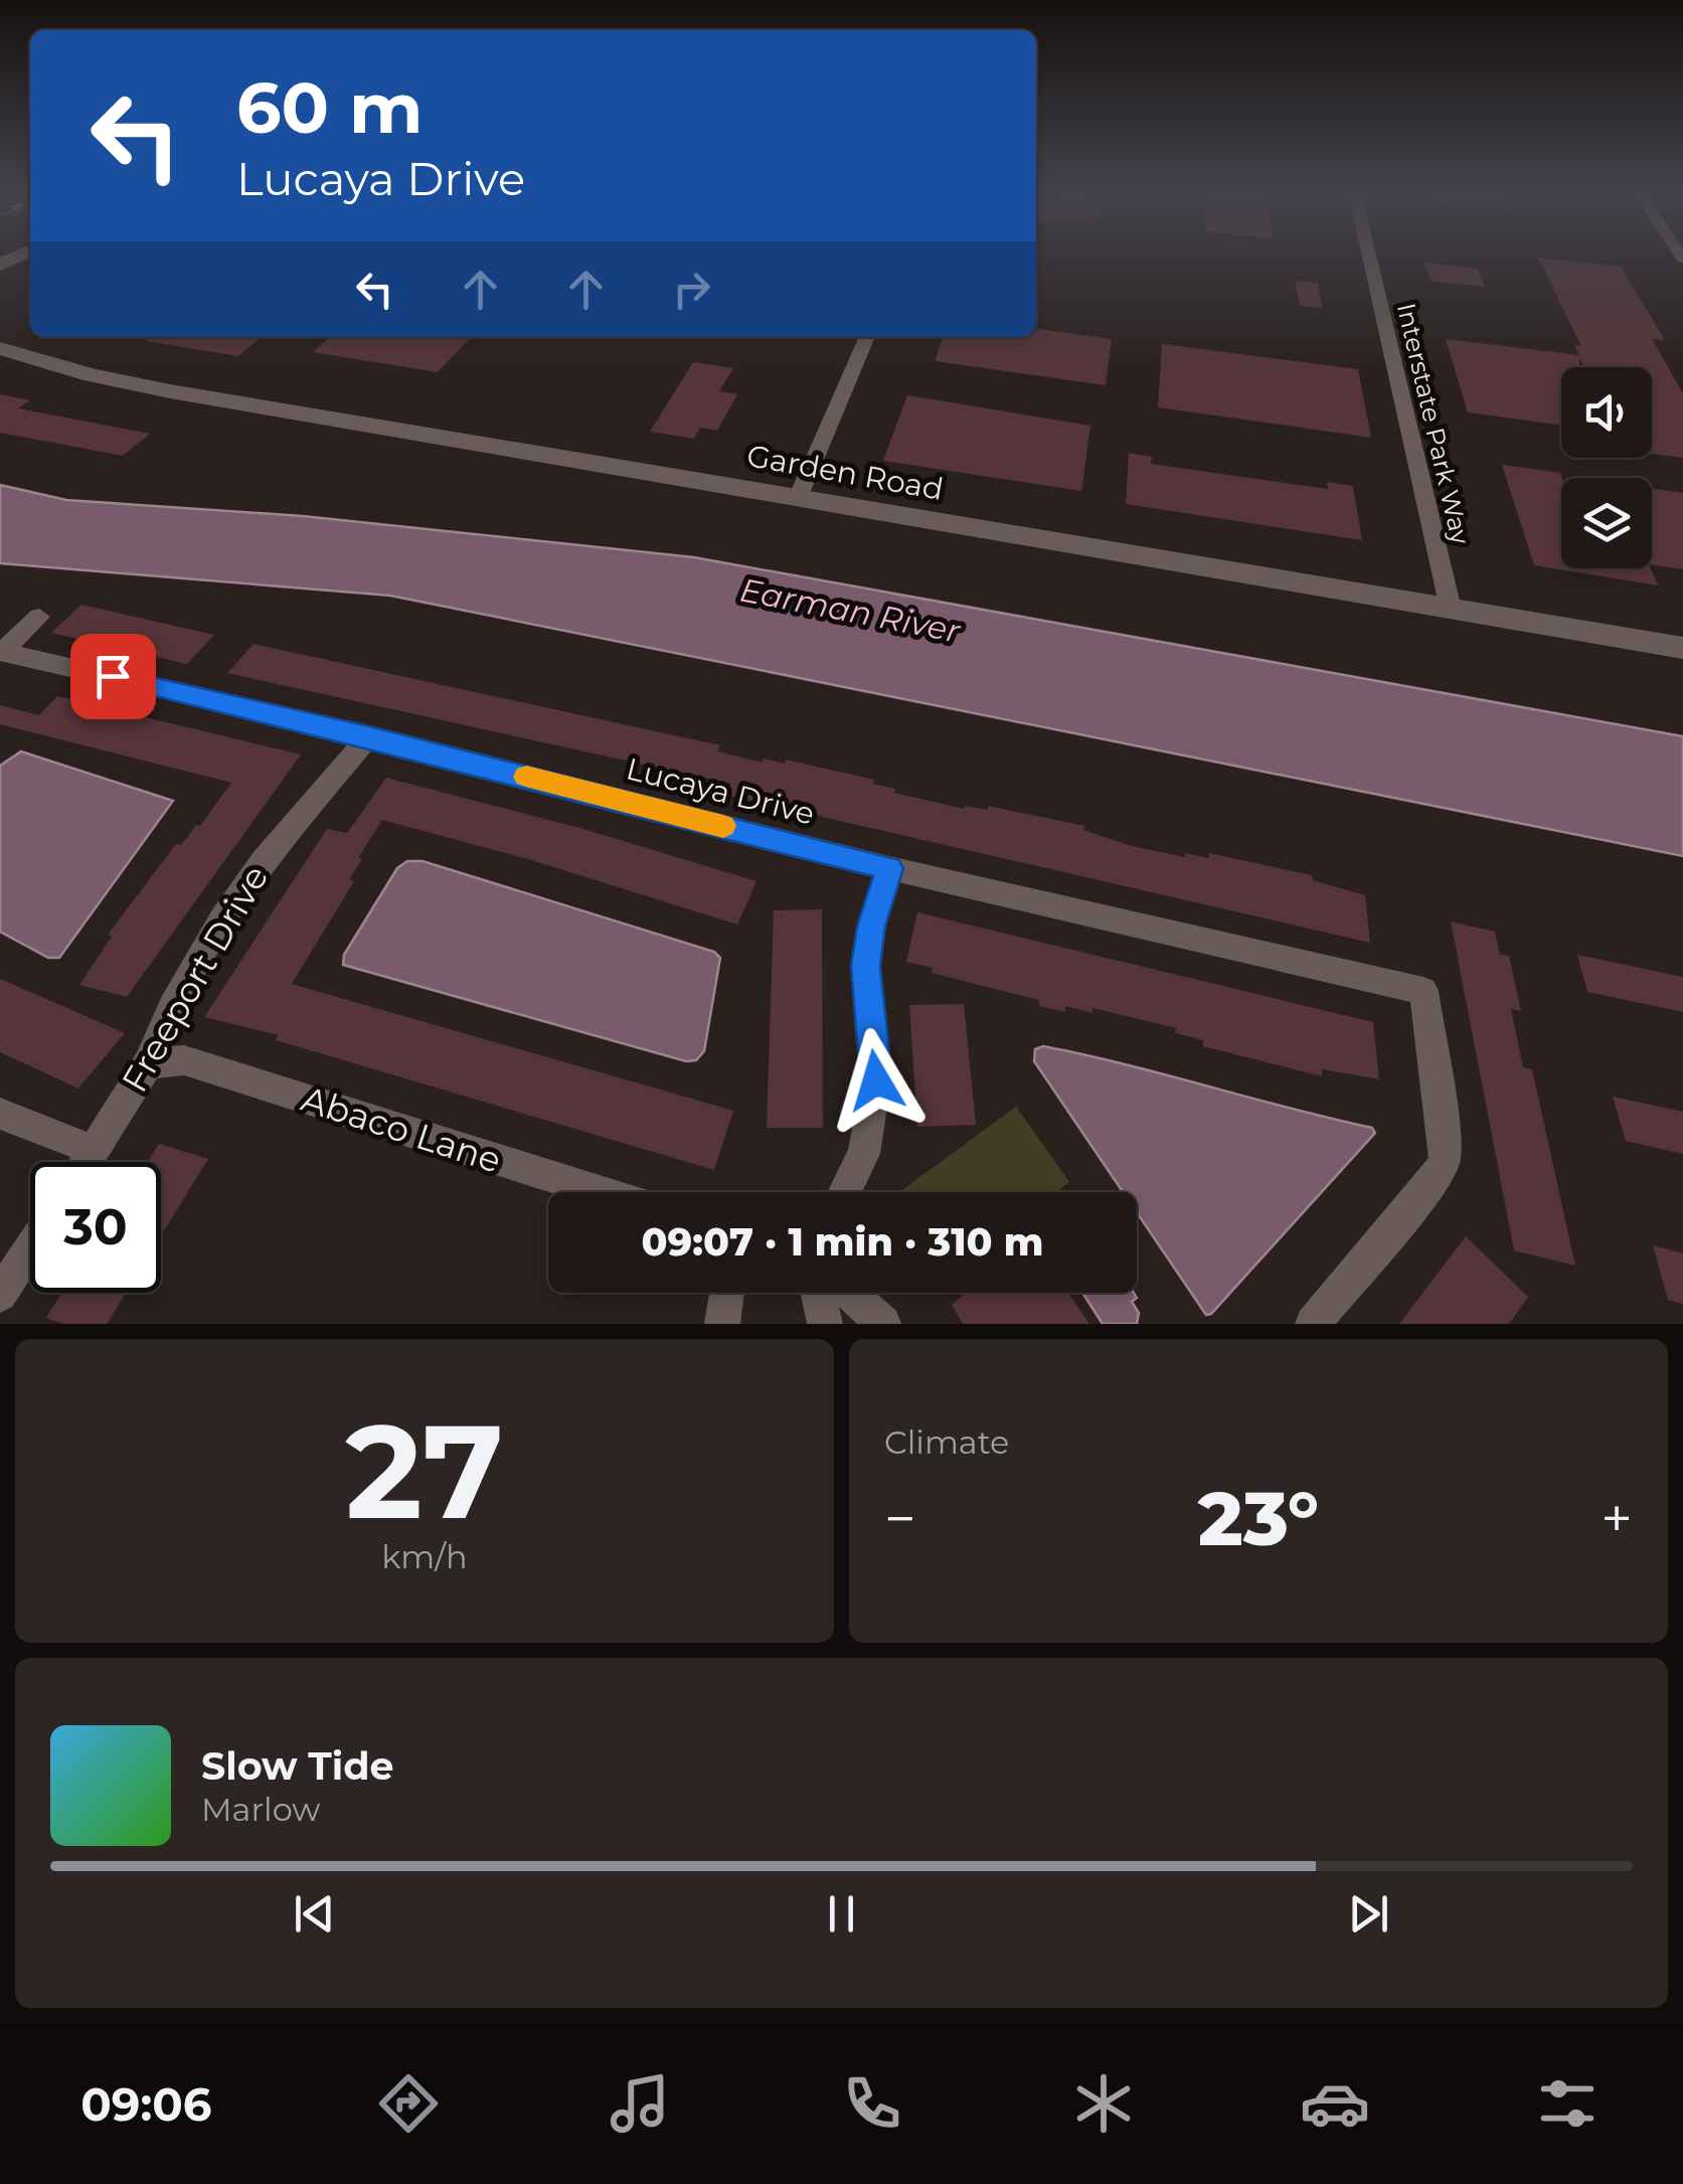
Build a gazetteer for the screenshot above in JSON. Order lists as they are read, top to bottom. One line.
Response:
{"streets":{"street":["Interstate Park Way","Garden Road","Lucaya Drive","Freeport Drive","Abaco Lane"]},"crossings":[["Interstate Park Way","Garden Road"],["Lucaya Drive","Freeport Drive"],["Freeport Drive","Abaco Lane"]],"water":["Earman River"],"page":{"turn":["60 m","Lucaya Drive"],"limit":"30","trip":"09:07 · 1 min · 310 m","tile":[["27","km/h"],"Climate"],"heat":["−","23°","+"],"song":["Slow Tide","Marlow"],"tabs":"09:06"}}
